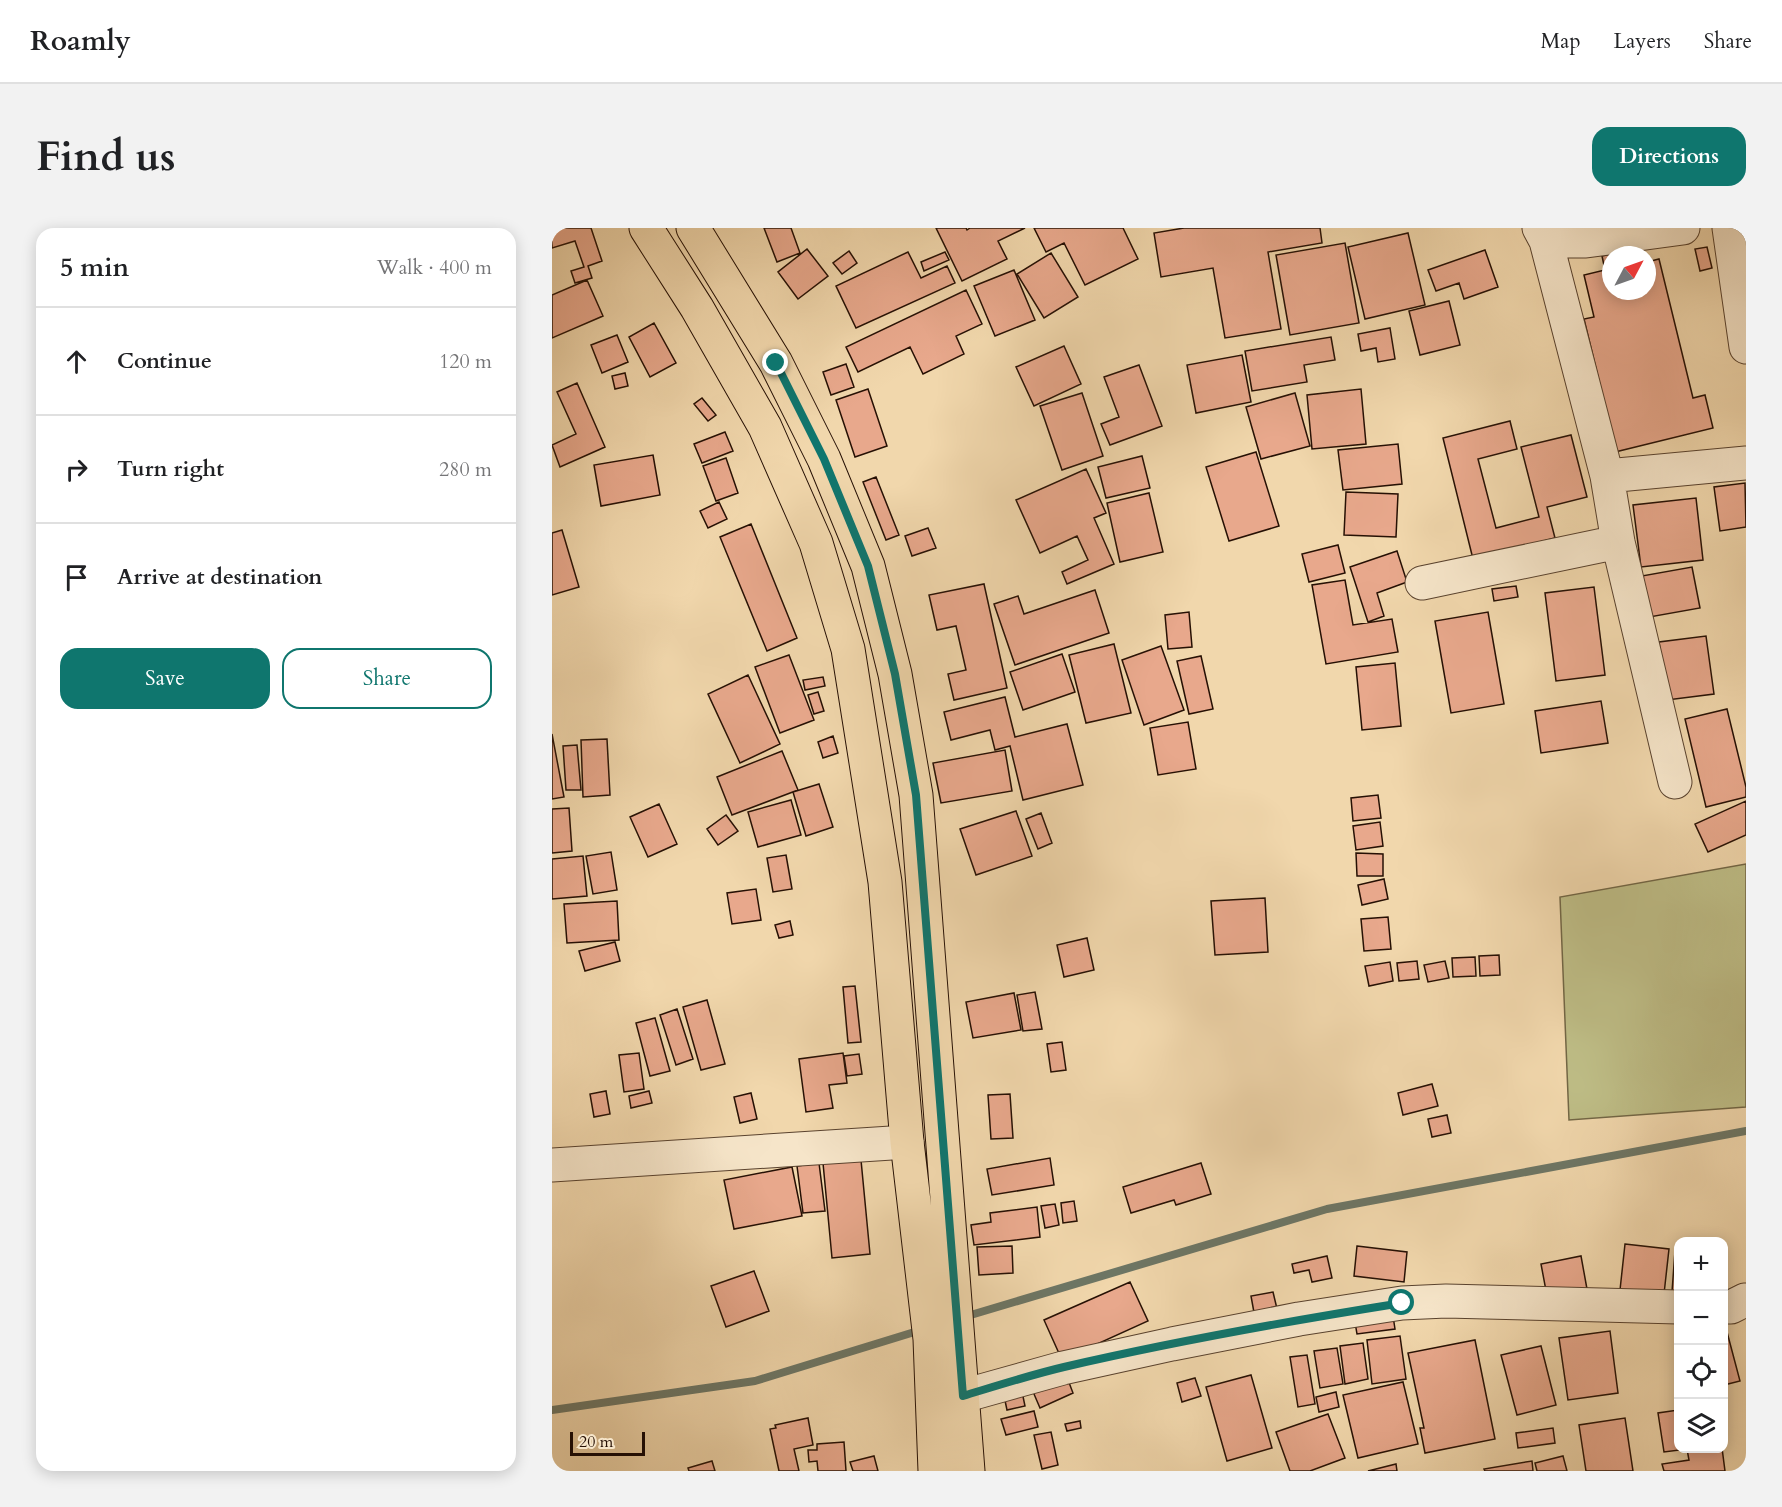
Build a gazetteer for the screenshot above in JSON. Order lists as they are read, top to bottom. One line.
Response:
{"scale_bar":"20 m","north":"top right","page":{"header":"Roamly","nav":["Map","Layers","Share"],"buttons":["Directions",["Save","Share"]],"title":"Find us","heading":["5 min","Walk · 400 m"],"list":[["Continue","120 m"],["Turn right","280 m"],"Arrive at destination"],"map_buttons":["+","−"],"scale":"20 m"}}
